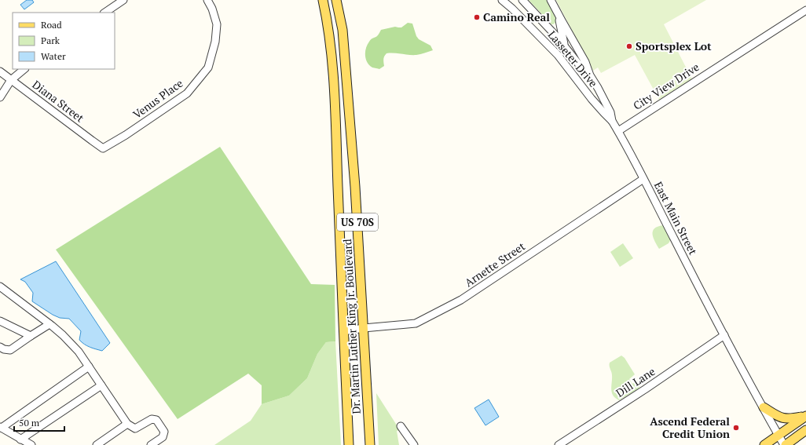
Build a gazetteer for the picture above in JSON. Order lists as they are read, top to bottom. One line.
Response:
{"streets":{"main road":["US 70S","Dr. Martin Luther King Jr. Boulevard"],"street":["Lasseter Drive","City View Drive","Venus Place","Diana Street","East Main Street","Arnette Street","Dill Lane"]},"crossings":[["Lasseter Drive","East Main Street"],["City View Drive","East Main Street"],["Venus Place","Diana Street"],["East Main Street","Arnette Street"],["East Main Street","Dill Lane"],["Arnette Street","Dr. Martin Luther King Jr. Boulevard"]],"places":["Camino Real","Sportsplex Lot","Ascend Federal Credit Union"],"legend":["Road","Park","Water"],"scale_bar":"50 m"}
